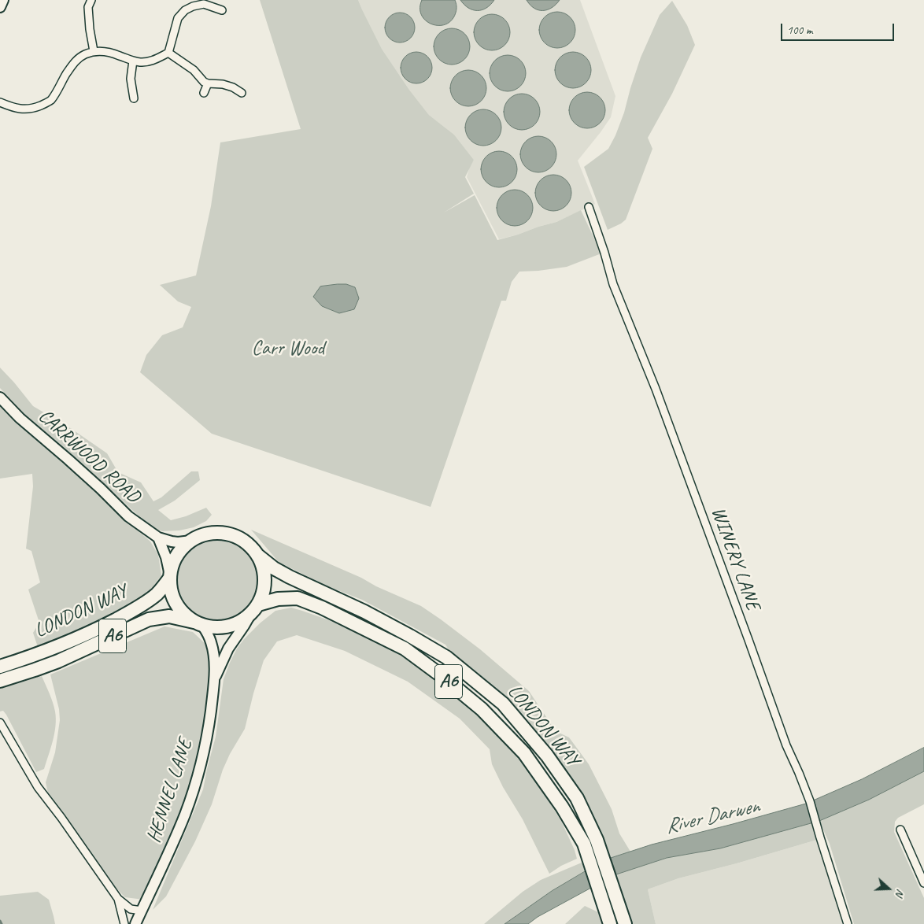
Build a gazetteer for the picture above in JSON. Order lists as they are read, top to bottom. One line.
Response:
{"streets":{"highway":["LONDON WAY","A6"],"main road":["CARRWOOD ROAD","HENNEL LANE"],"street":["WINERY LANE"]},"crossings":[["CARRWOOD ROAD","LONDON WAY"],["CARRWOOD ROAD","A6"],["CARRWOOD ROAD","HENNEL LANE"],["LONDON WAY","A6"],["LONDON WAY","HENNEL LANE"],["A6","HENNEL LANE"]],"water":["River Darwen"],"parks":["Carr Wood"],"scale_bar":"100 m","north":"right"}
